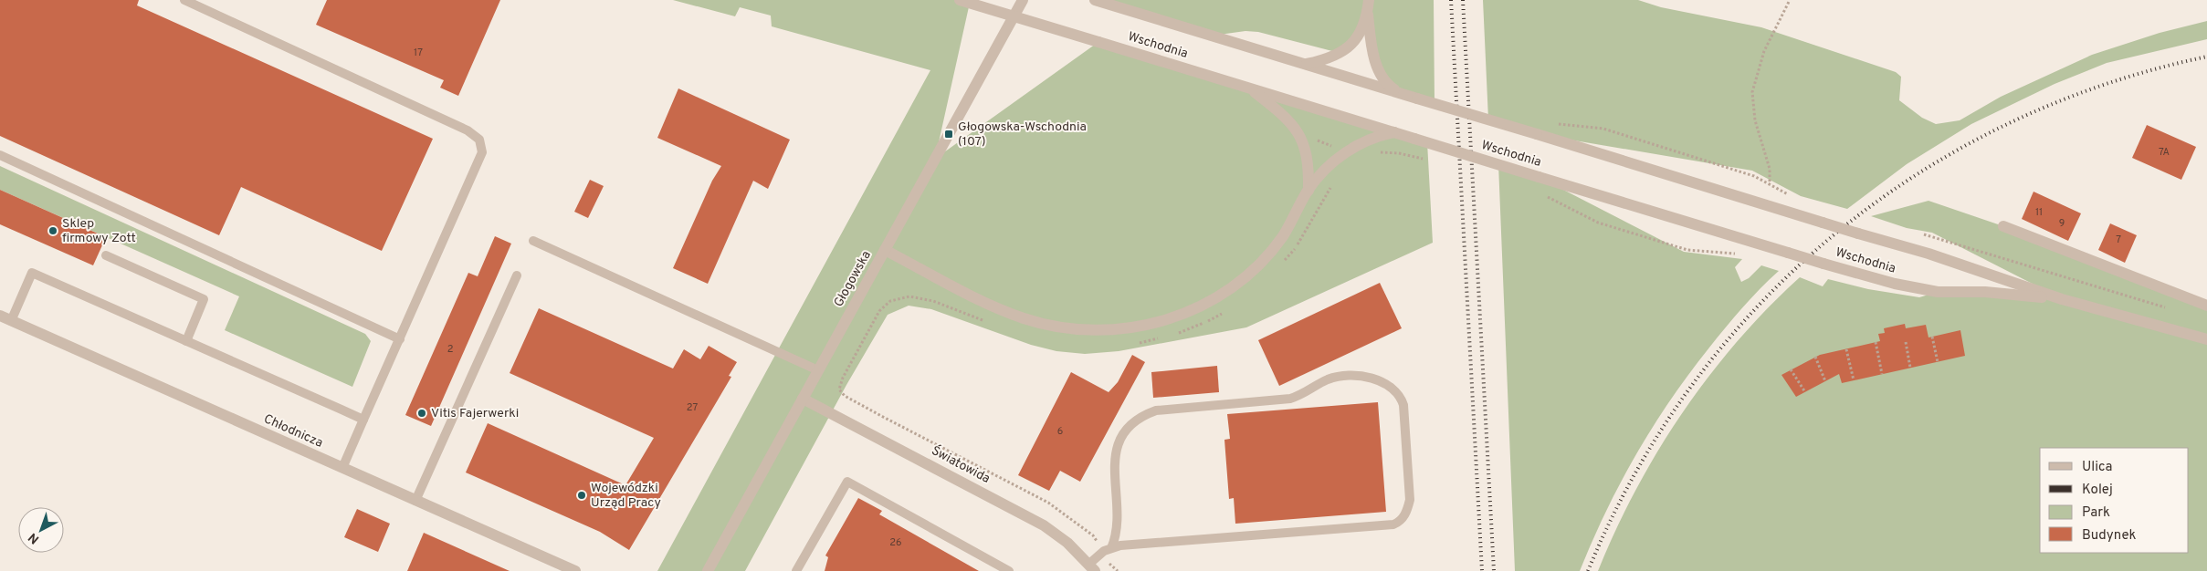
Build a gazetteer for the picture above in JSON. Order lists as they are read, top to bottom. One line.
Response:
{"streets":{"street":["Wschodnia","Głogowska","Chłodnicza","Światowida"]},"crossings":[["Głogowska","Światowida"]],"places":{"transit":["Głogowska-Wschodnia (107)"],"other":["Sklep firmowy Zott","Vitis Fajerwerki","Wojewódzki Urząd Pracy"]},"house_numbers":["17","7A","11","9","7","2","27","6","26"],"legend":["Ulica","Kolej","Park","Budynek"],"north":"bottom left"}
